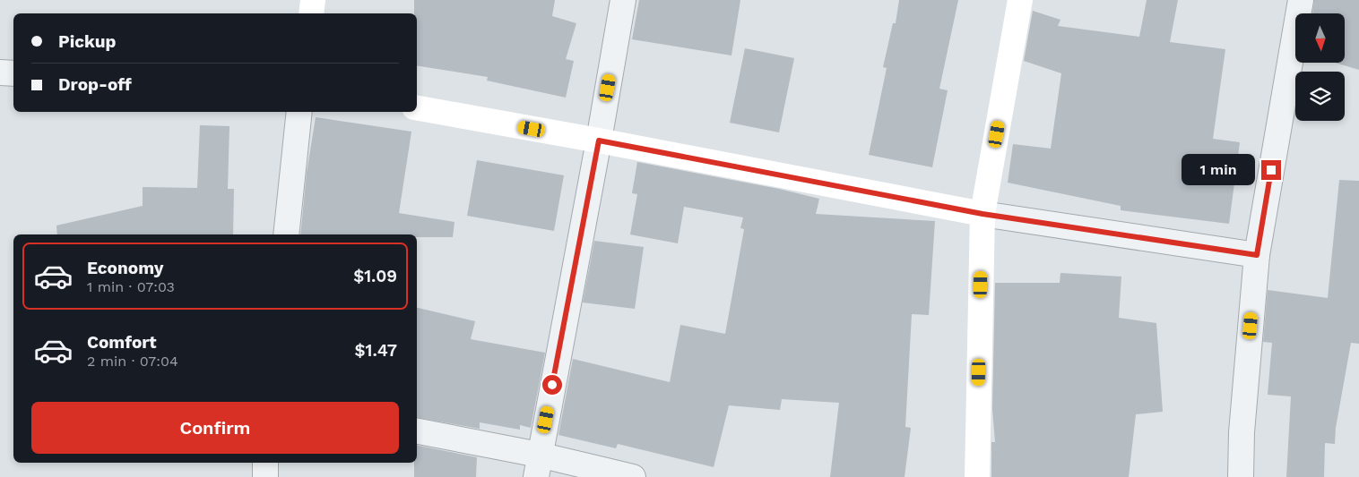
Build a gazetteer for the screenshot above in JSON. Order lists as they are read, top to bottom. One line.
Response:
{"north":"bottom","page":{"banner":["Pickup","Drop-off"],"bubble":"1 min","list":[{"name":"Economy","note":"1 min · 07:03","value":"$1.09"},{"name":"Comfort","note":"2 min · 07:04","value":"$1.47"}],"buttons":"Confirm"}}
